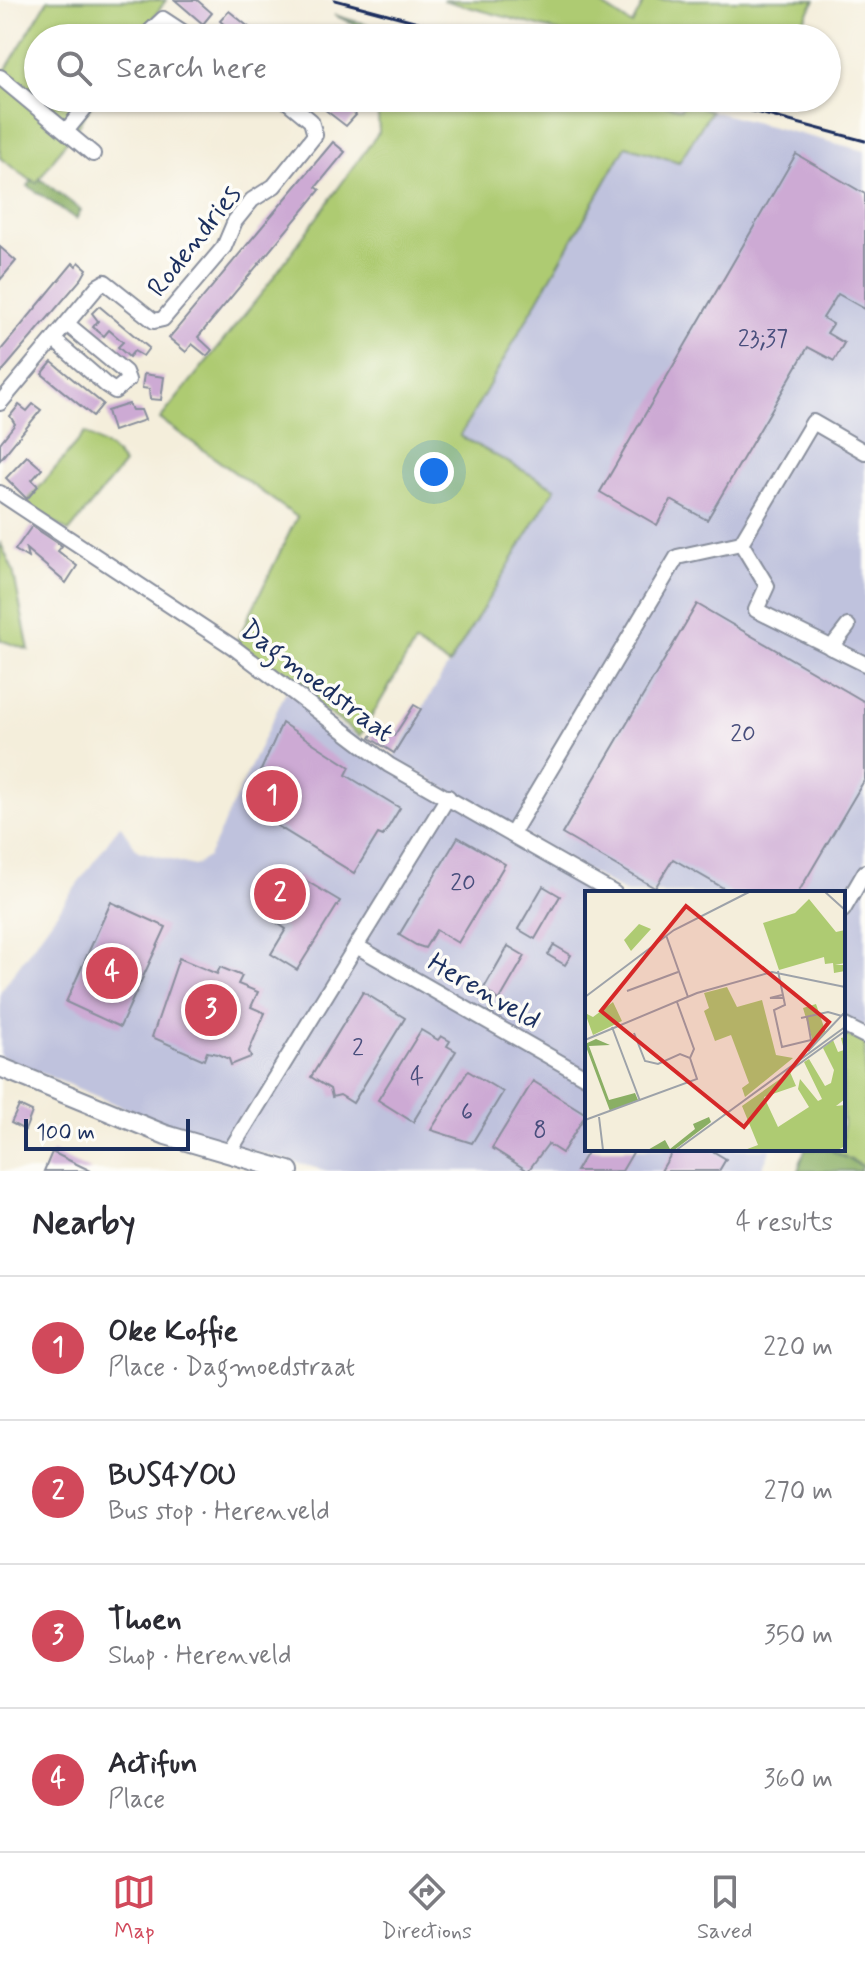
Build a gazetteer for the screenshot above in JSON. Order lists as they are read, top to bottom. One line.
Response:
{"streets":{"street":["Rodendries","Dagmoedstraat","Herenveld"]},"house_numbers":["23;37","20","20","2","4","6","8"],"scale_bar":"100 m","page":{"search":"Search here","pins":["1","2","4","3"],"scale":"100 m","heading":["Nearby","4 results"],"list":[{"mark":"1","name":"Oke Koffie","note":"Place · Dagmoedstraat","value":"220 m"},{"mark":"2","name":"BUS4YOU","note":"Bus stop · Herenveld","value":"270 m"},{"mark":"3","name":"Thoen","note":"Shop · Herenveld","value":"350 m"},{"mark":"4","name":"Actifun","note":"Place","value":"360 m"}],"nav":["Map","Directions","Saved"]}}
